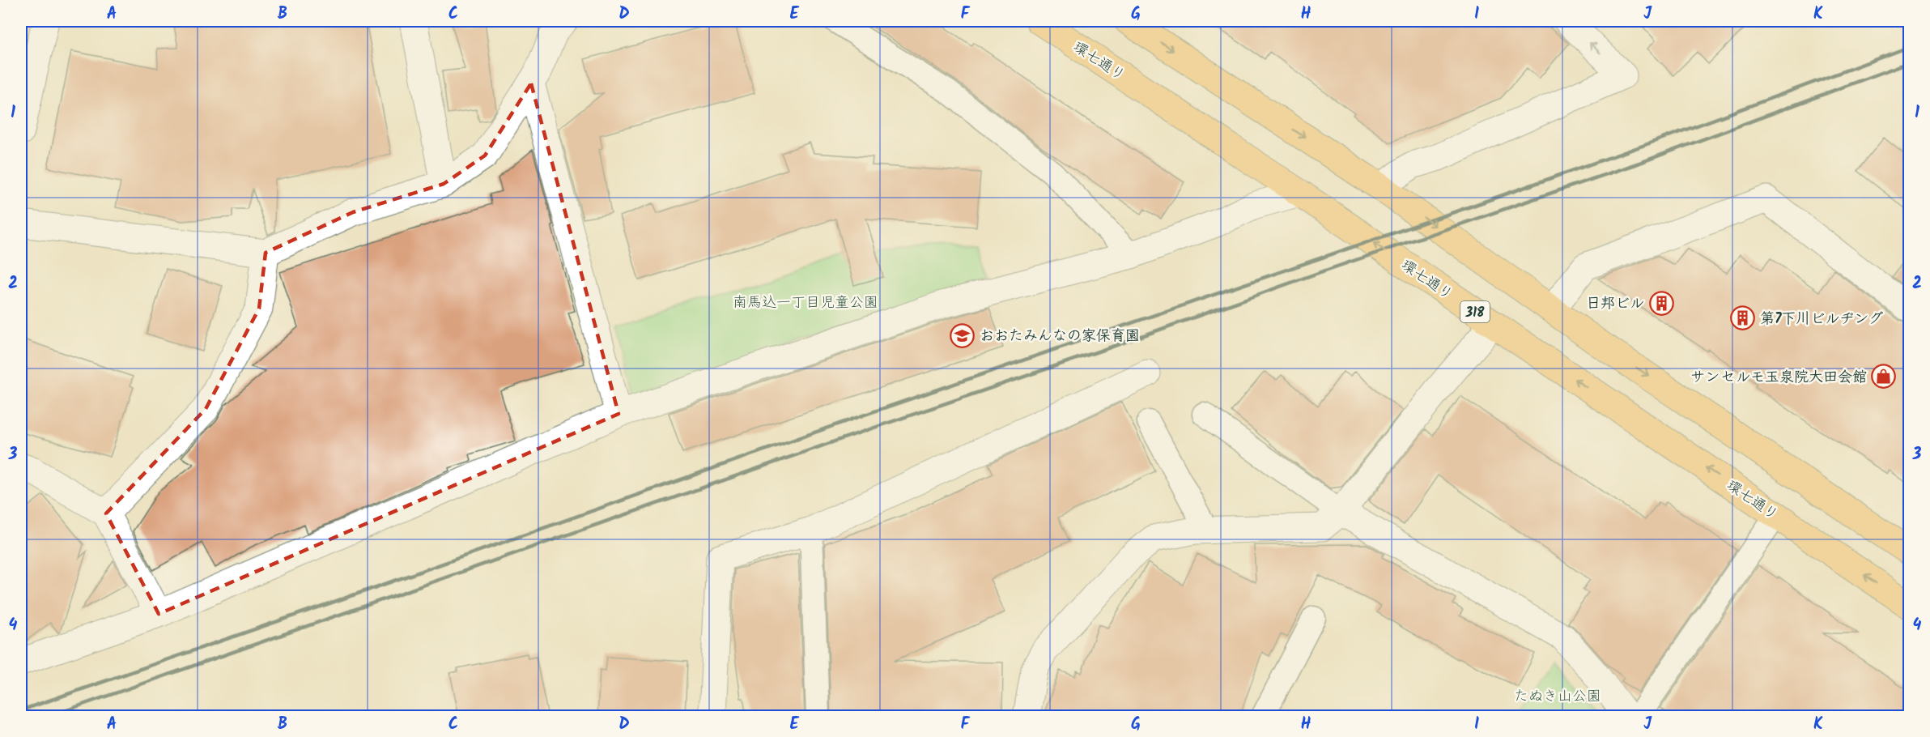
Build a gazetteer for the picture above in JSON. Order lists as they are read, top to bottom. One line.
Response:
{"streets":{"main road":["環七通り","318"]},"parks":["南馬込一丁目児童公園","たぬき山公園"],"places":{"building":["日邦ビル","第7下川ビルヂング"],"school or university":["おおたみんなの家保育園"],"shop":["サンセルモ玉泉院大田会館"]},"grid":{"columns":["A","B","C","D","E","F","G","H","I","J","K"],"rows":["1","2","3","4"]}}
